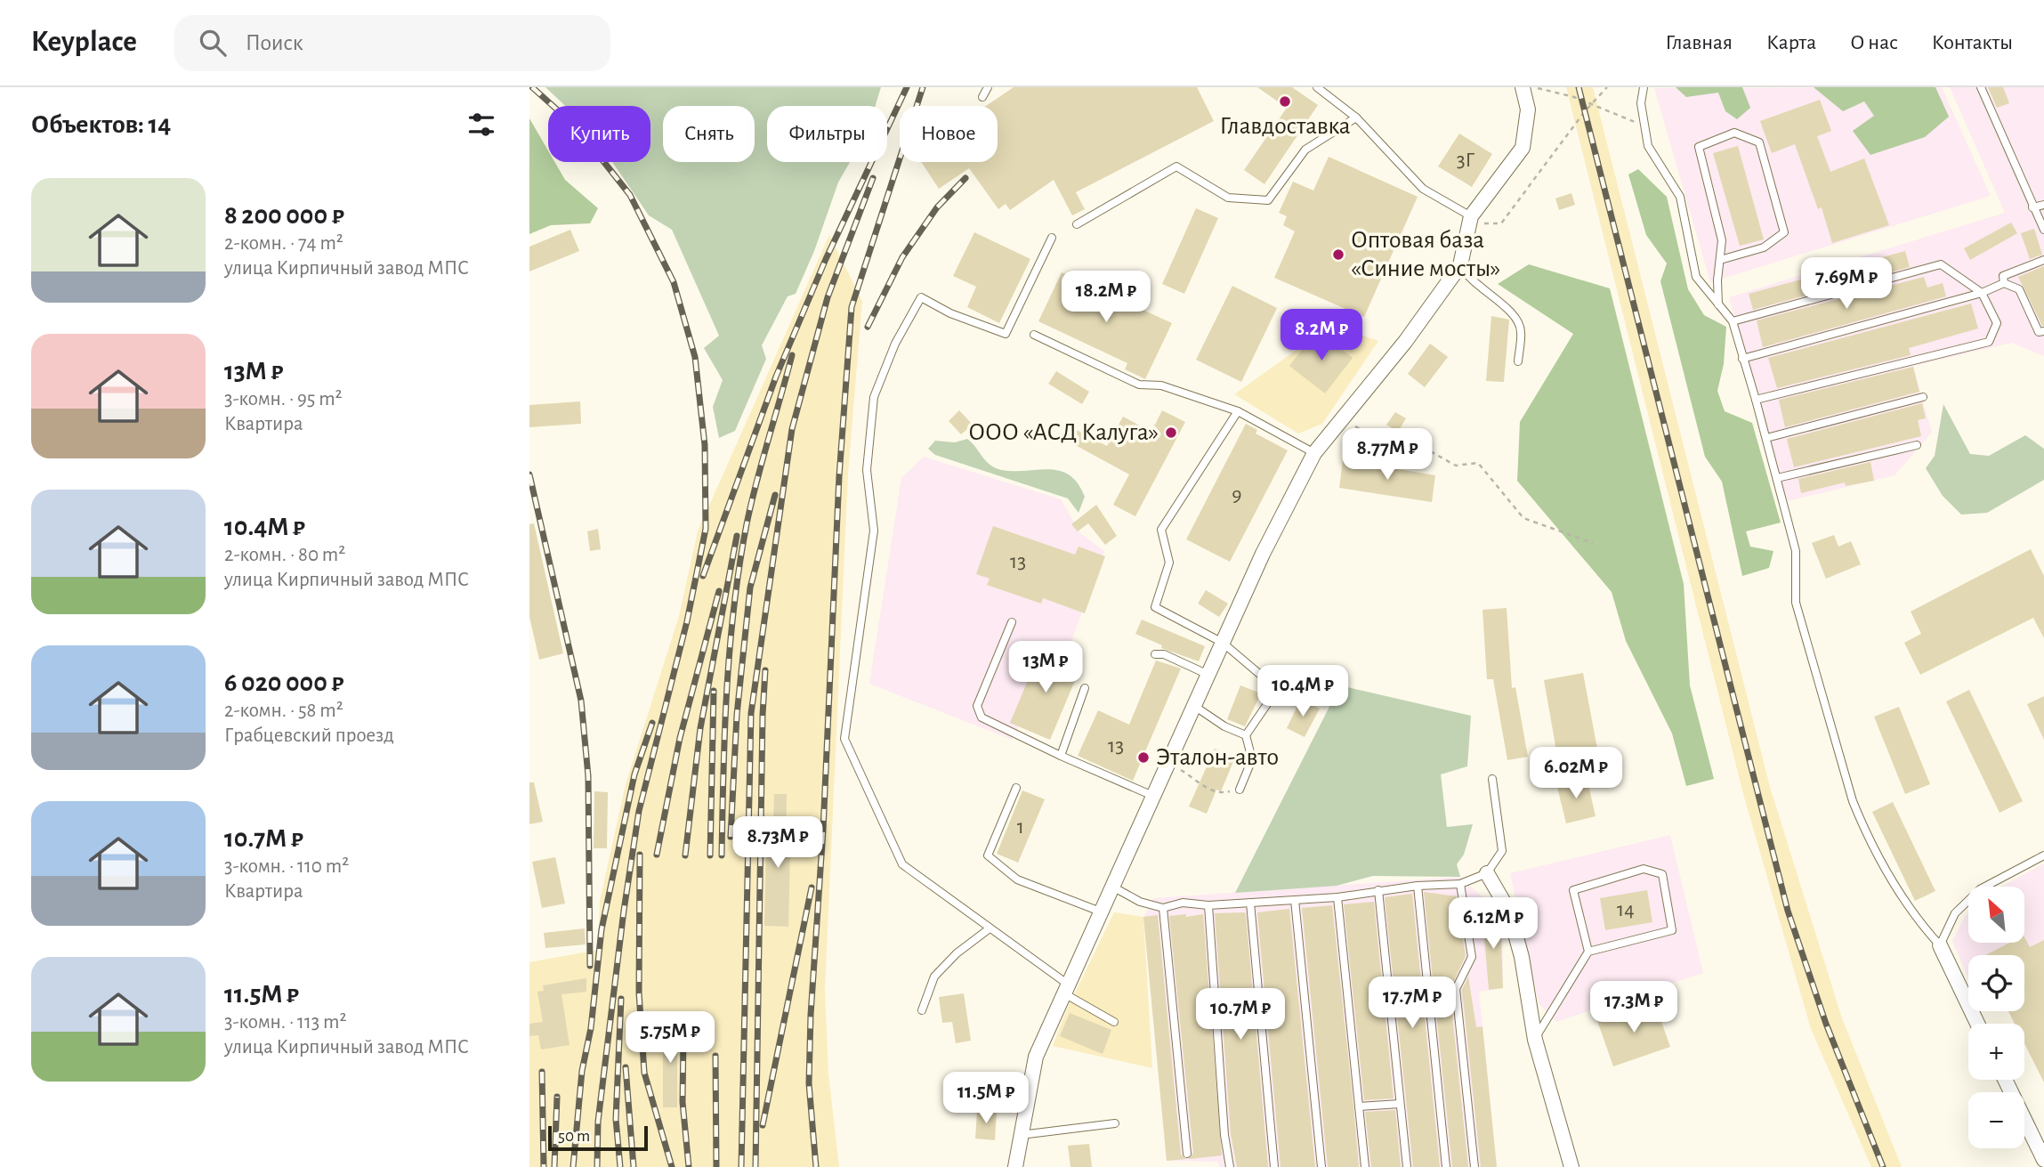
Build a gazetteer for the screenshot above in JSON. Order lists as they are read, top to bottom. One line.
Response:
{"places":["Главдоставка","Оптовая база «Синие мосты»","ООО «АСД Калуга»","Эталон-авто"],"house_numbers":["3Г","9","13","13","1","14"],"scale_bar":"50 m","north":"top left","page":{"header":"Keyplace","search":"Поиск","nav":["Главная","Карта","О нас","Контакты"],"heading":"Объектов: 14","chip":["Купить","Снять","Фильтры","Новое"],"list":[{"name":"8 200 000 ₽","note":"2-комн. · 74 m² · улица Кирпичный завод МПС"},{"name":"13M ₽","note":"3-комн. · 95 m² · Квартира"},{"name":"10.4M ₽","note":"2-комн. · 80 m² · улица Кирпичный завод МПС"},{"name":"6 020 000 ₽","note":"2-комн. · 58 m² · Грабцевский проезд"},{"name":"10.7M ₽","note":"3-комн. · 110 m² · Квартира"},{"name":"11.5M ₽","note":"3-комн. · 113 m² · улица Кирпичный завод МПС"}],"price":["7.69M ₽","18.2M ₽","8.2M ₽","8.77M ₽","13M ₽","10.4M ₽","6.02M ₽","8.73M ₽","6.12M ₽","17.7M ₽","17.3M ₽","10.7M ₽","5.75M ₽","11.5M ₽"],"map_buttons":["+","−"],"scale":"50 m"}}
